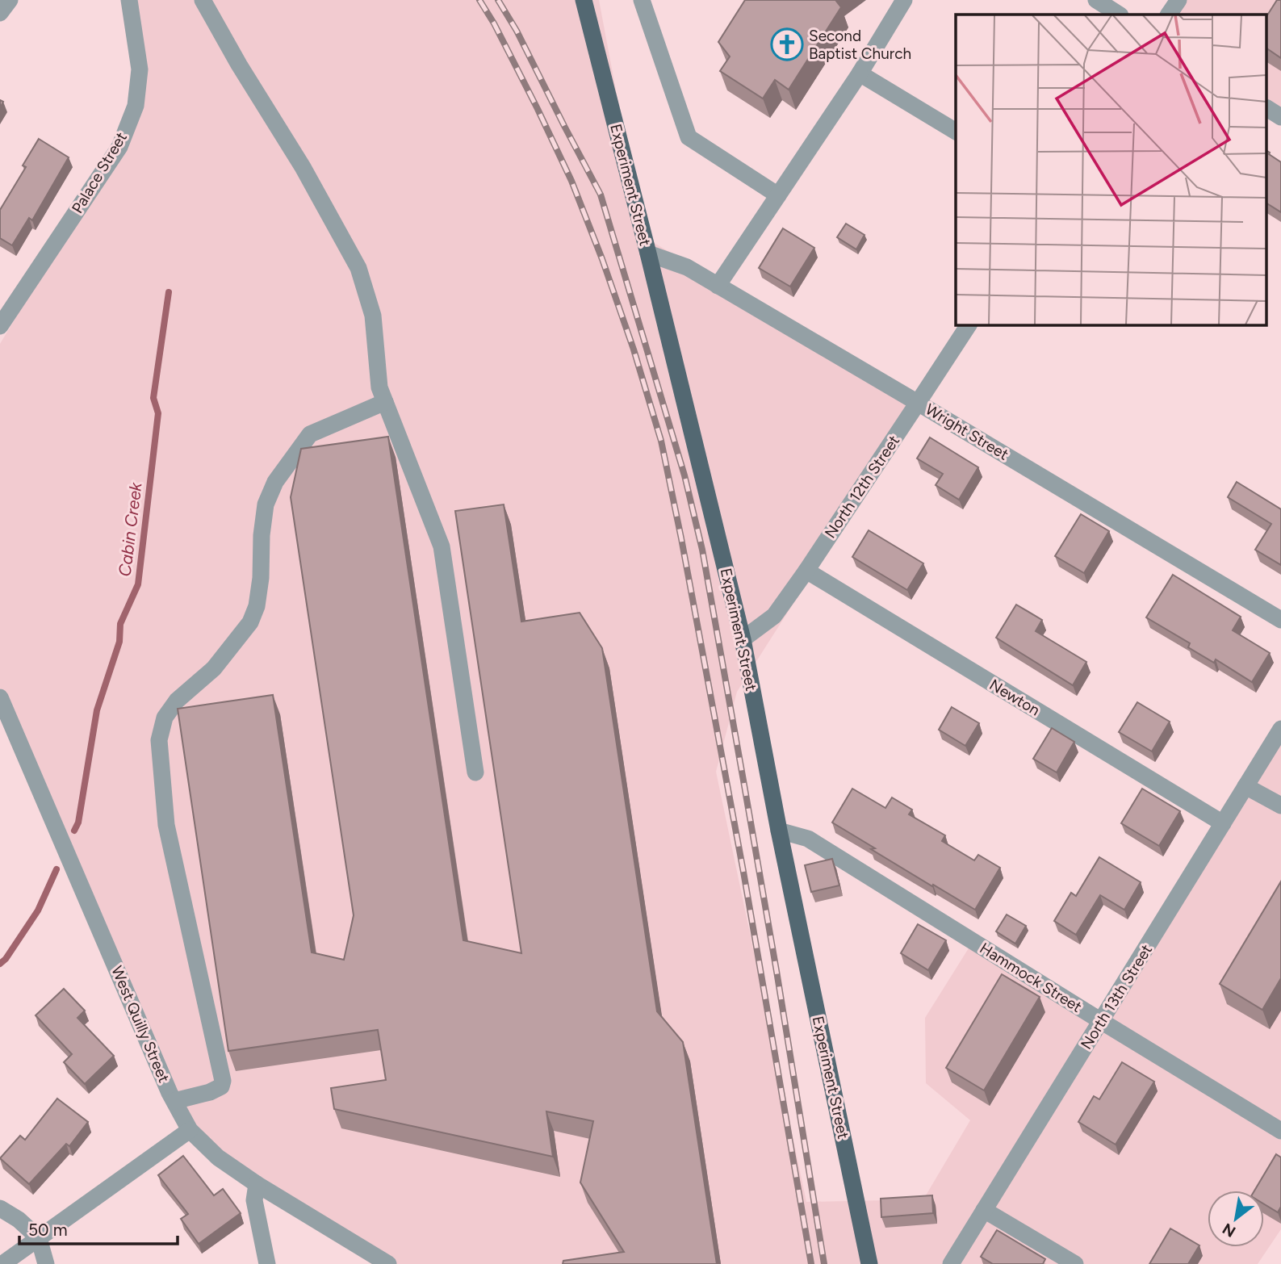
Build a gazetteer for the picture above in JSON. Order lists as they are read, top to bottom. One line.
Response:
{"streets":{"main road":["Experiment Street"],"street":["Palace Street","Wright Street","North 12th Street","Newton","Hammock Street","North 13th Street","West Quilly Street"]},"crossings":[["Experiment Street","Wright Street"],["Experiment Street","North 12th Street"],["Experiment Street","Hammock Street"],["Wright Street","North 12th Street"],["North 12th Street","Newton"],["Newton","North 13th Street"],["Hammock Street","North 13th Street"]],"water":["Cabin Creek"],"places":{"church":["Second Baptist Church"]},"scale_bar":"50 m","north":"bottom left"}
